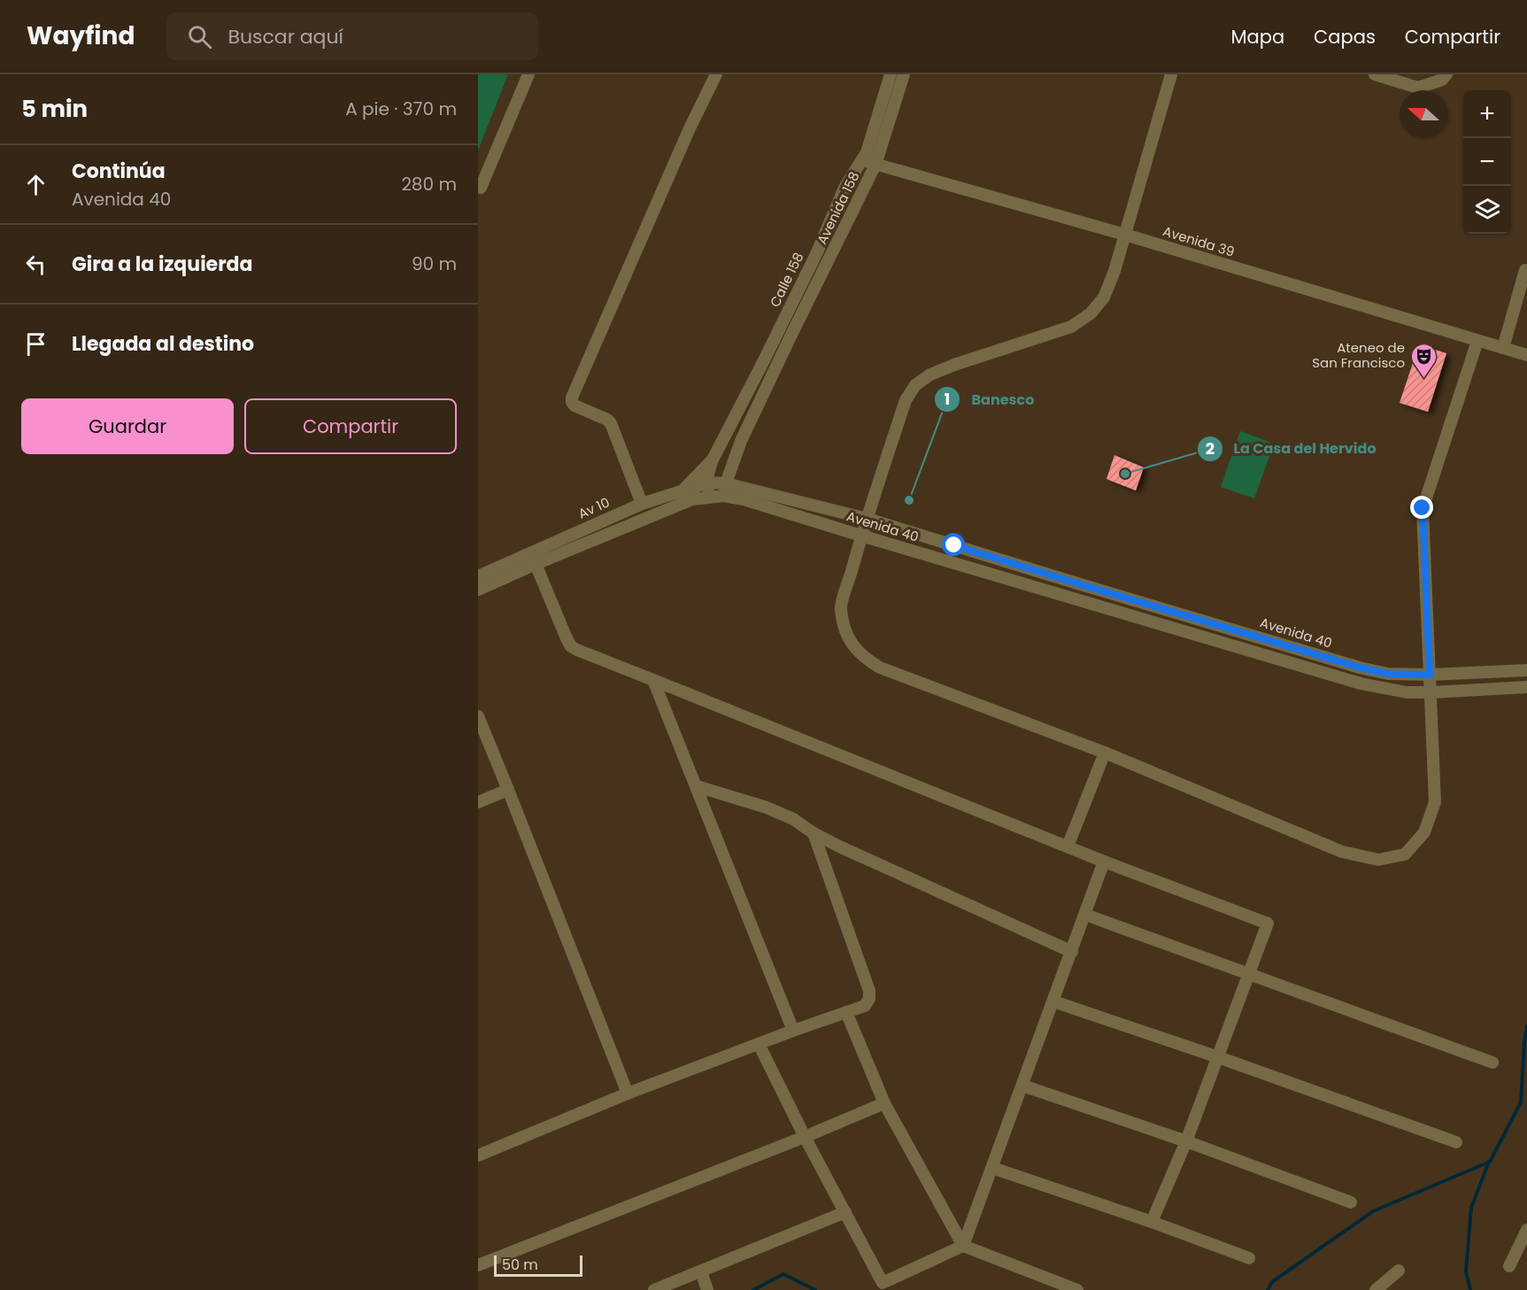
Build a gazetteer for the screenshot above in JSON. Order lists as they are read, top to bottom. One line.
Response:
{"streets":{"street":["Avenida 158","Avenida 39","Calle 158","Av 10","Avenida 40"]},"crossings":[["Avenida 158","Avenida 39"],["Avenida 158","Av 10"],["Avenida 158","Avenida 40"],["Avenida 39","Calle 158"],["Calle 158","Av 10"],["Av 10","Avenida 40"]],"places":{"theatre":["Ateneo de San Francisco"],"other":["La Casa del Hervido","Banesco"]},"scale_bar":"50 m","north":"left","page":{"header":"Wayfind","search":"Buscar aquí","nav":["Mapa","Capas","Compartir"],"heading":["5 min","A pie · 370 m"],"map_buttons":["+","−"],"list":[["Continúa","Avenida 40","280 m"],["Gira a la izquierda","90 m"],"Llegada al destino"],"buttons":["Guardar","Compartir"],"scale":"50 m"}}
